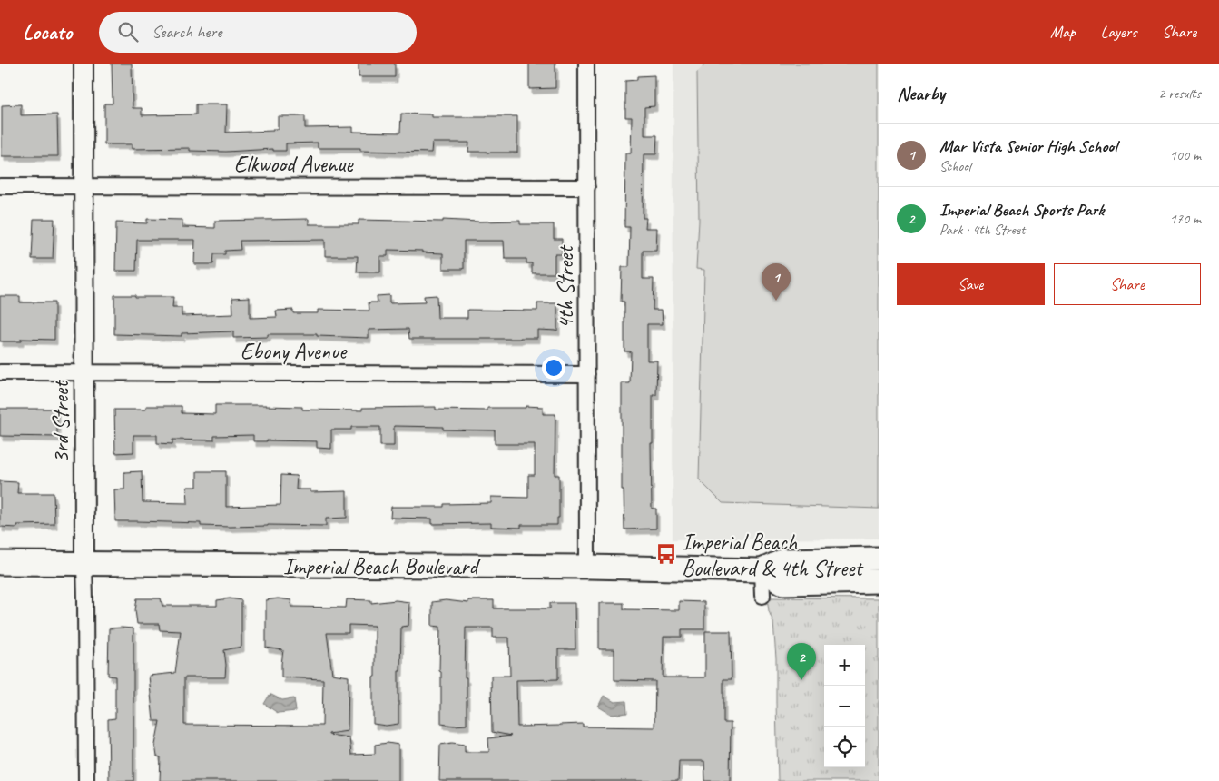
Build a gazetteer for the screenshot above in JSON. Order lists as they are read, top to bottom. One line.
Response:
{"streets":{"main road":["Imperial Beach Boulevard"],"street":["Elkwood Avenue","4th Street","Ebony Avenue","3rd Street"]},"crossings":[["Elkwood Avenue","4th Street"],["Elkwood Avenue","3rd Street"],["4th Street","Ebony Avenue"],["4th Street","Imperial Beach Boulevard"],["Ebony Avenue","3rd Street"],["3rd Street","Imperial Beach Boulevard"]],"places":{"bus stop":["Imperial Beach Boulevard & 4th Street"]},"page":{"header":"Locato","search":"Search here","nav":["Map","Layers","Share"],"heading":["Nearby","2 results"],"list":[{"mark":"1","name":"Mar Vista Senior High School","note":"School","value":"100 m"},{"mark":"2","name":"Imperial Beach Sports Park","note":"Park · 4th Street","value":"170 m"}],"buttons":["Save","Share"],"pins":["1","2"],"map_buttons":["+","−"]}}
